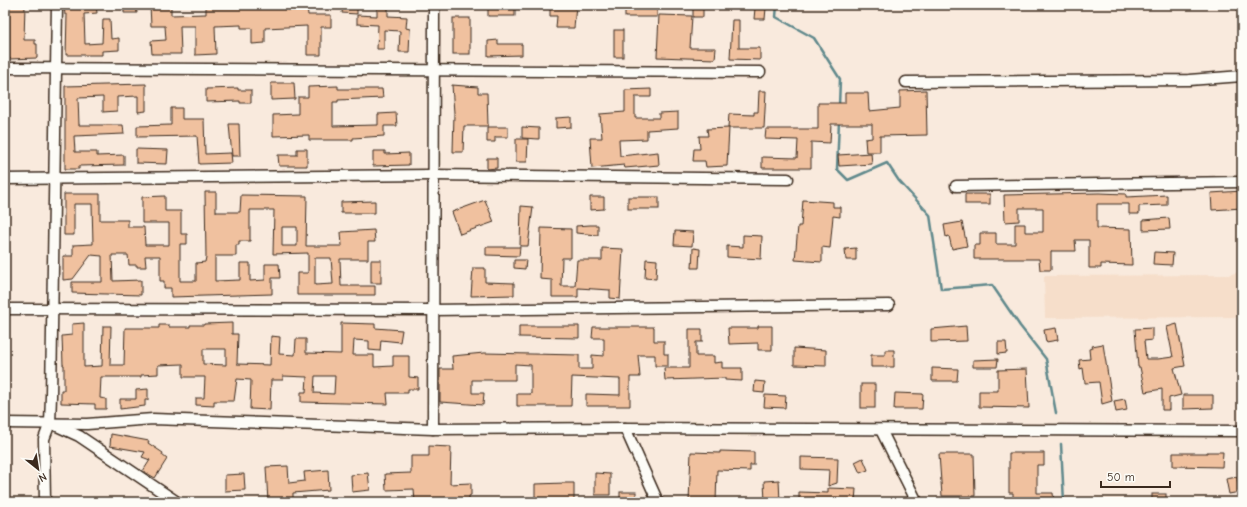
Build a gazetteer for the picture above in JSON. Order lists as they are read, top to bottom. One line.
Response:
{"scale_bar":"50 m","north":"bottom right"}
